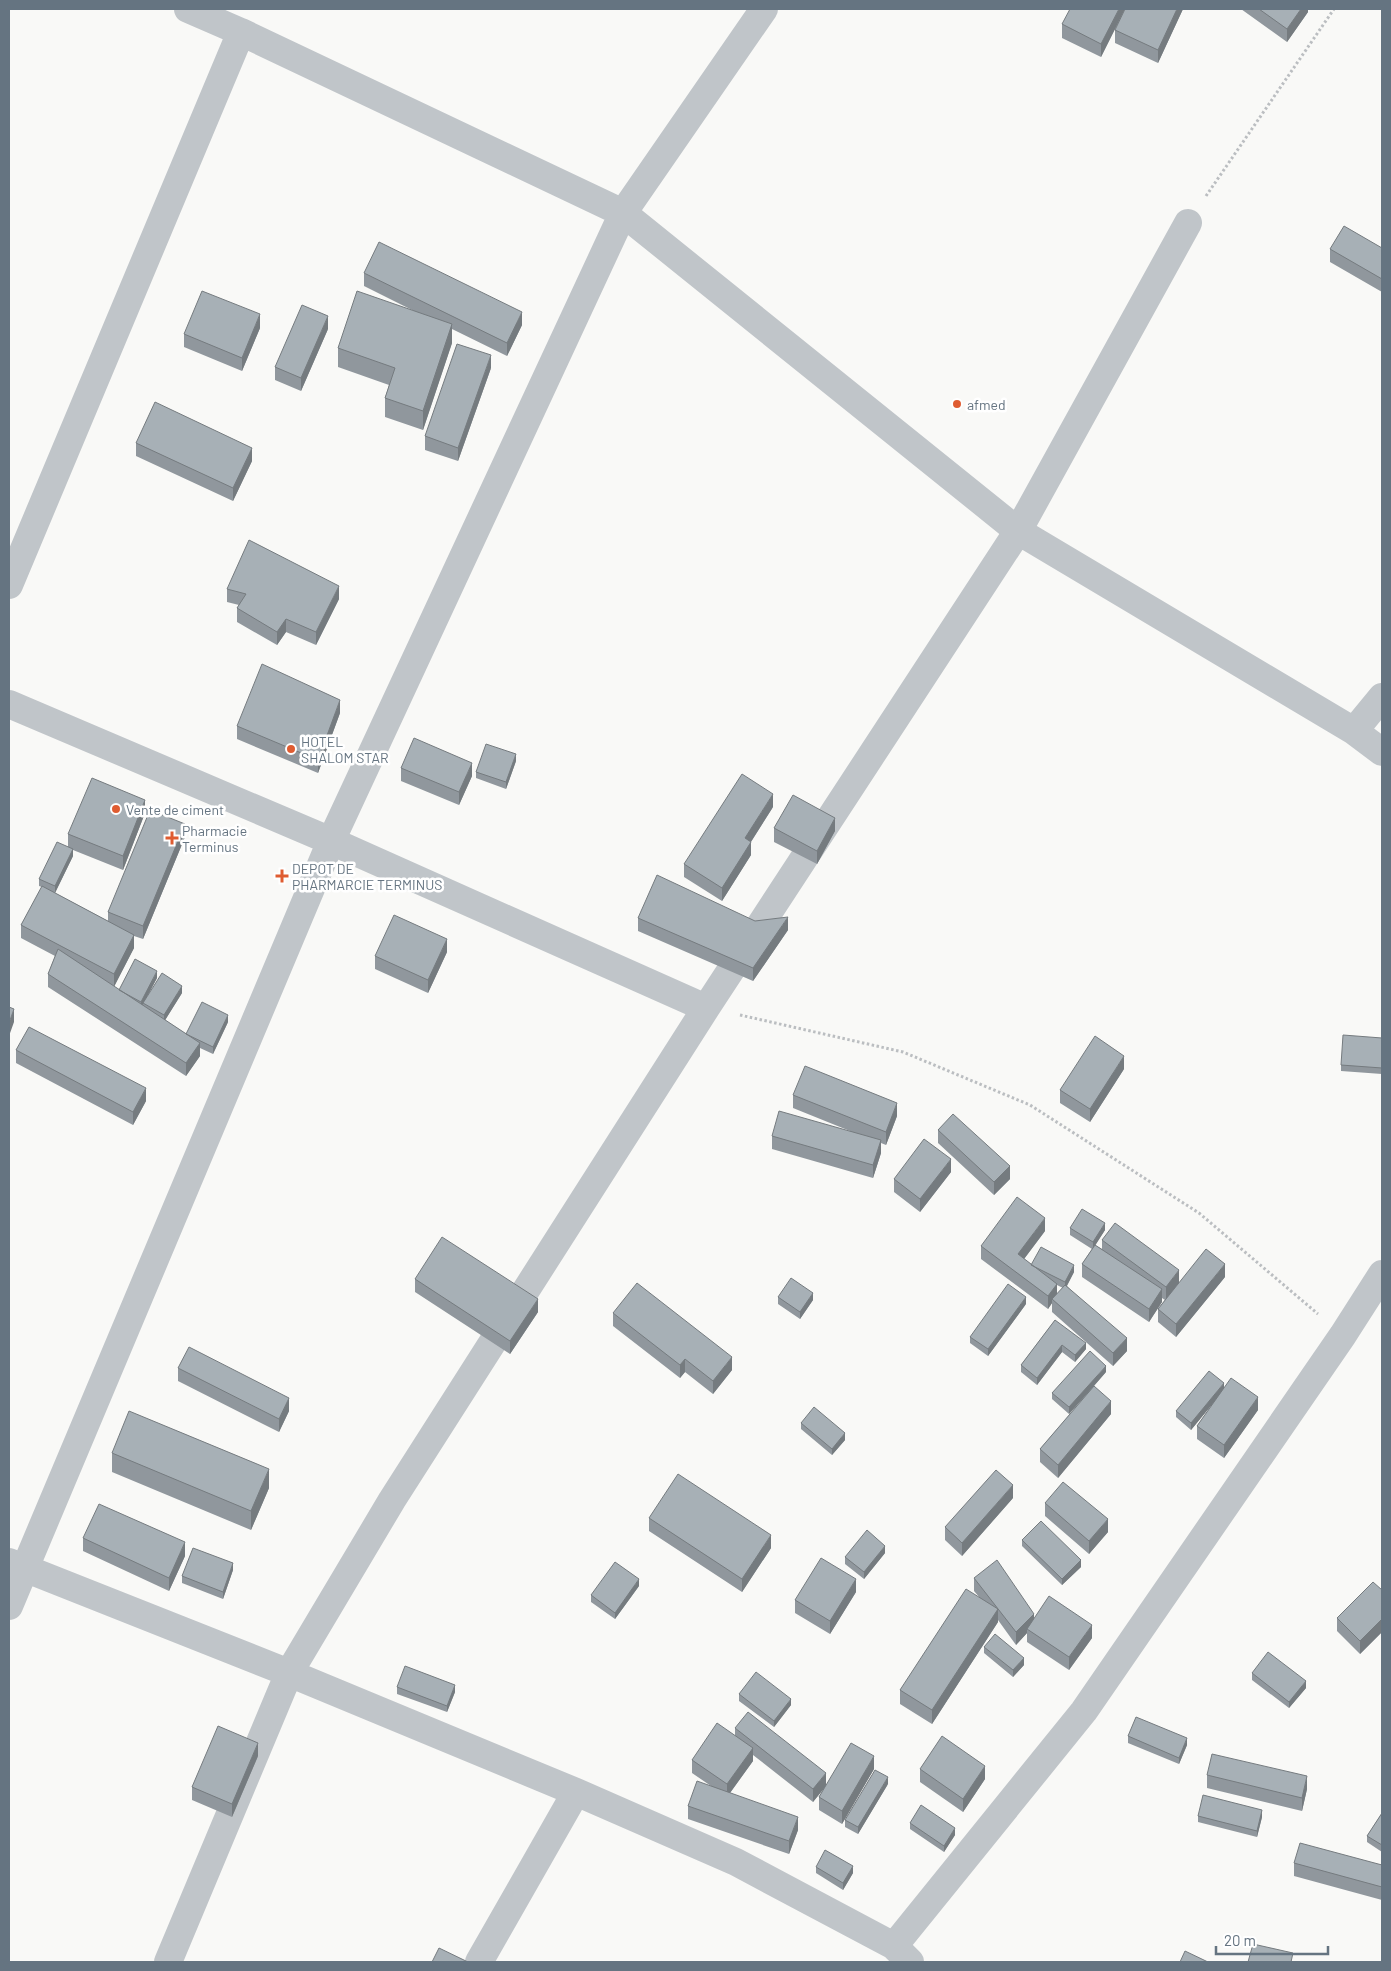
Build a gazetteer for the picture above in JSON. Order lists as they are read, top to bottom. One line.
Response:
{"places":{"other":["afmed","HOTEL SHALOM STAR","Vente de ciment"],"health":["Pharmacie Terminus","DEPOT DE PHARMARCIE TERMINUS"]},"scale_bar":"20 m"}
